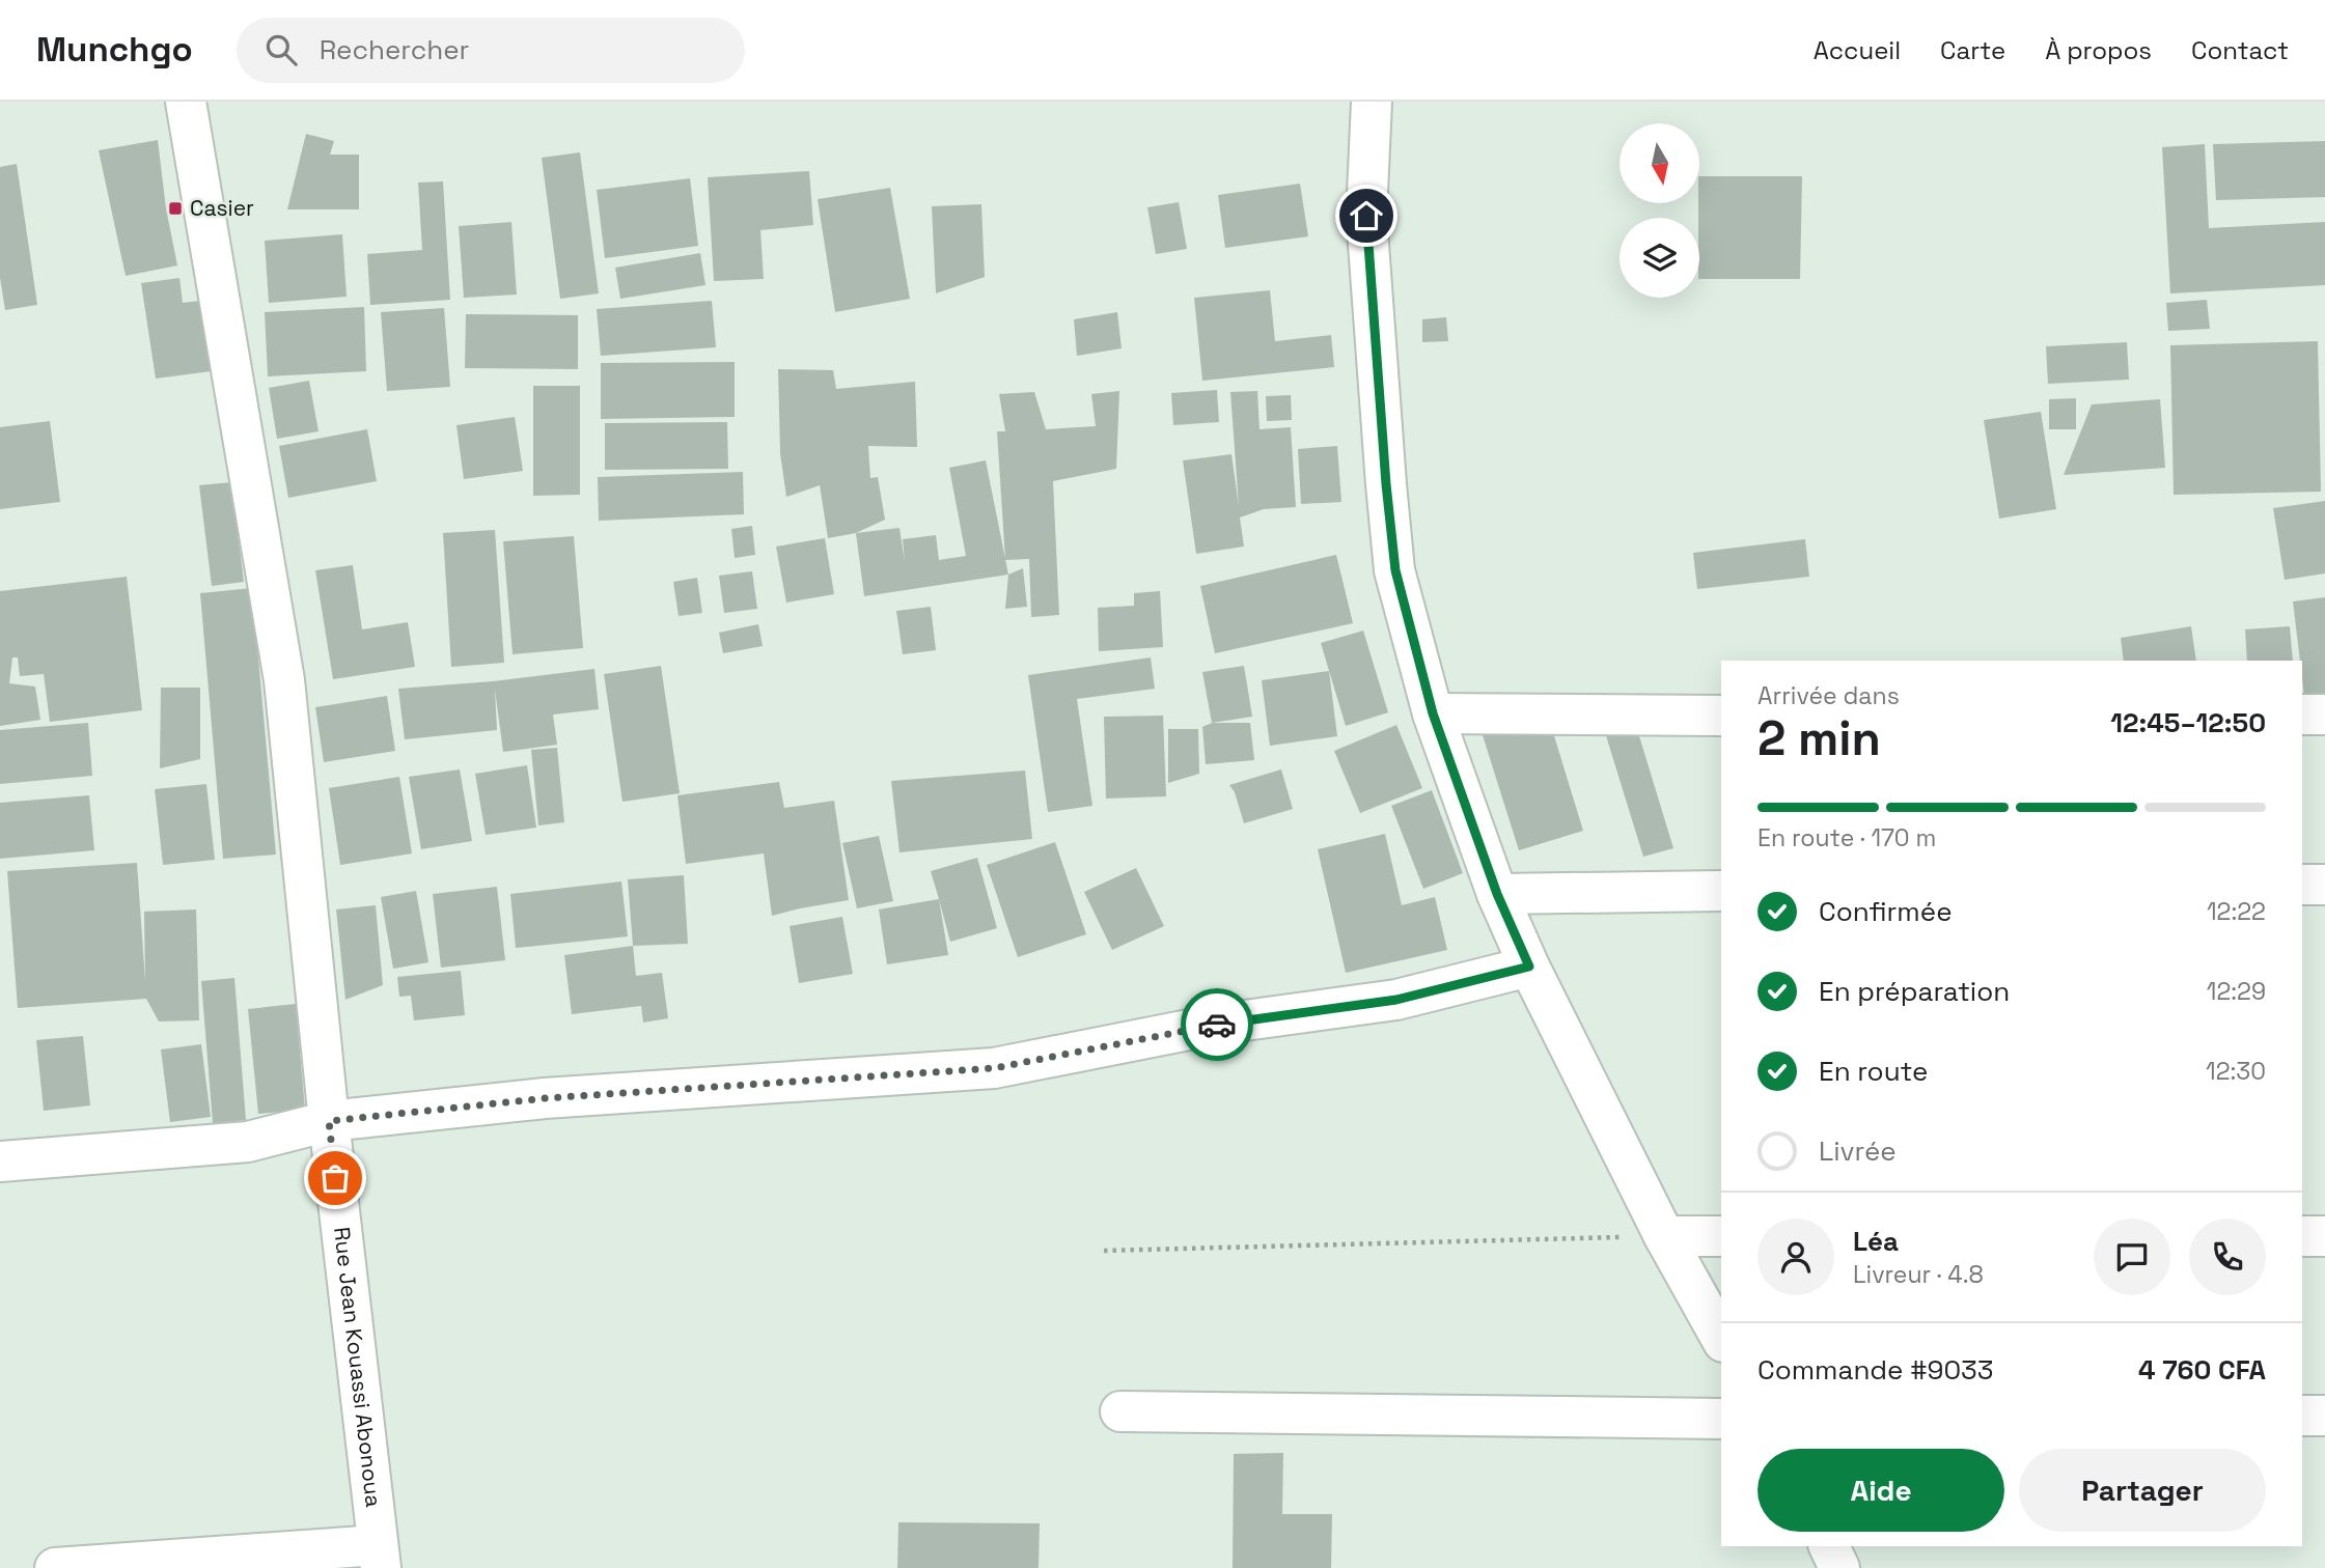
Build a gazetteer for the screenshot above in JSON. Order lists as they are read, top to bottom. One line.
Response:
{"streets":{"street":["Rue Jean Kouassi Abonoua"]},"places":{"transit":["Casier"]},"north":"bottom","page":{"header":"Munchgo","search":"Rechercher","nav":["Accueil","Carte","À propos","Contact"],"heading":["2 min","Arrivée dans","12:45–12:50"],"panel":["Léa","Livreur · 4.8","Commande #9033","4 760 CFA"],"bar":"En route · 170 m","list":[["Confirmée","12:22"],["En préparation","12:29"],["En route","12:30"],"Livrée"],"buttons":["Aide","Partager"]}}
